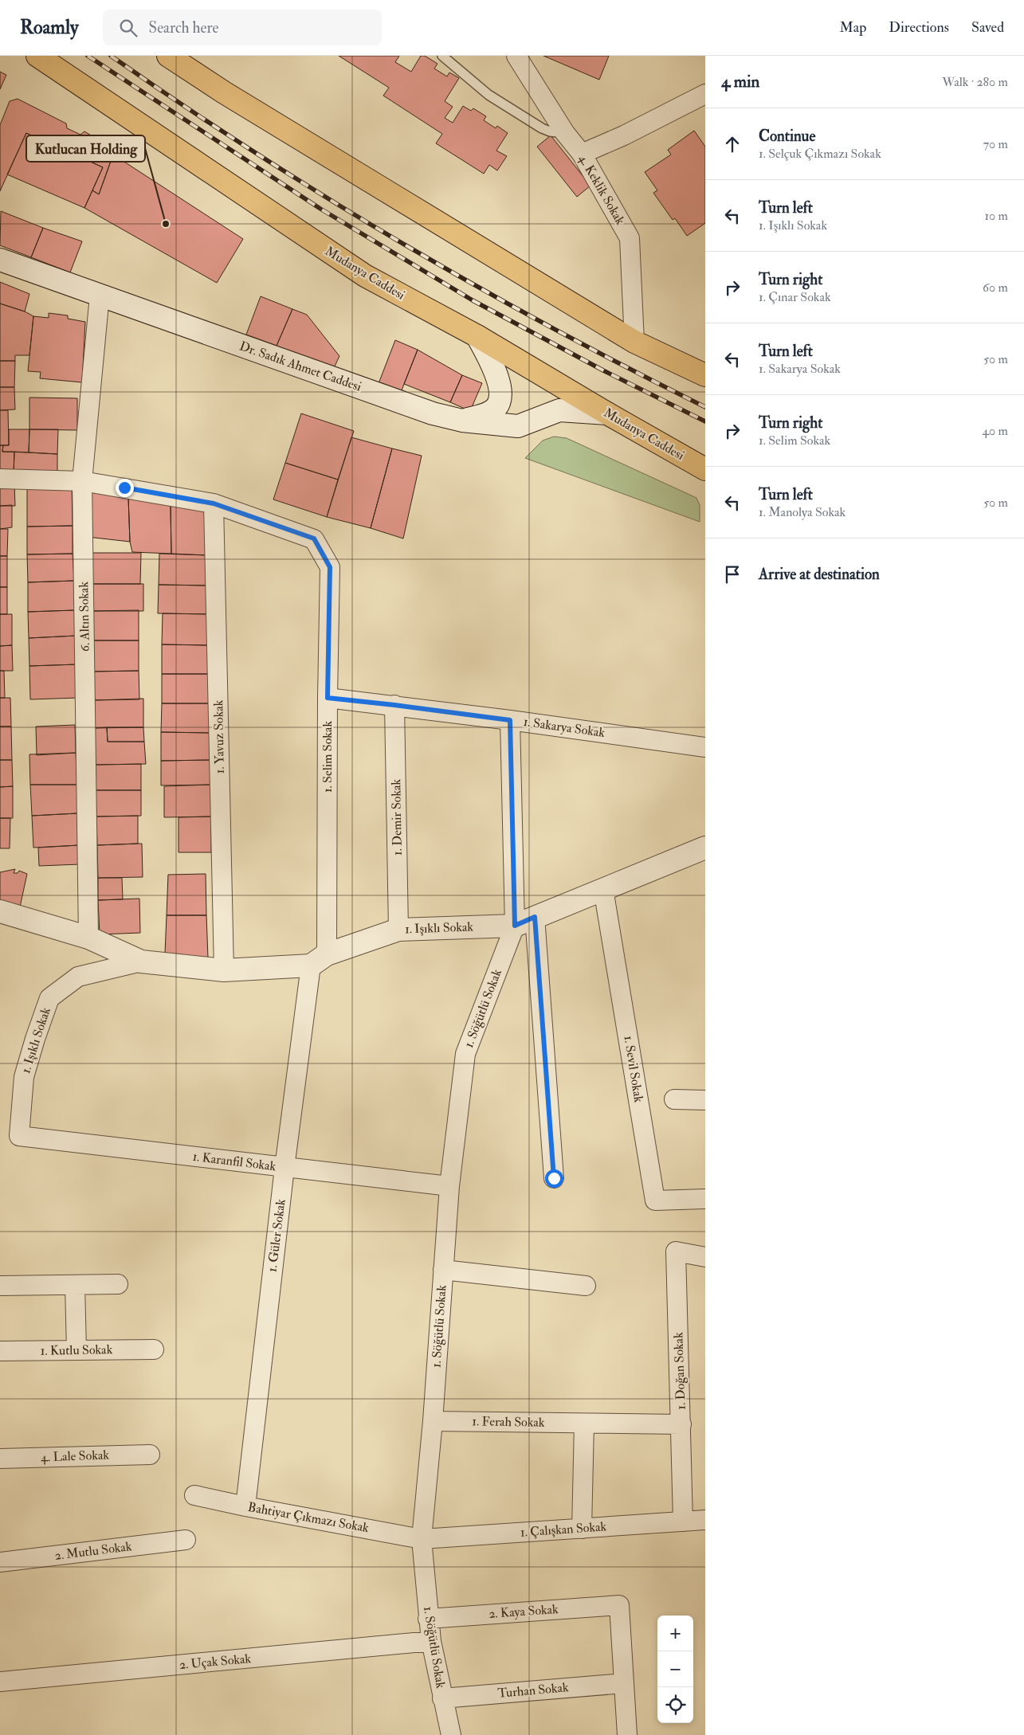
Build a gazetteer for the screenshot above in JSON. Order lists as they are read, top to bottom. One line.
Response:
{"streets":{"highway":["Mudanya Caddesi"],"main road":["Dr. Sadık Ahmet Caddesi","1. Işıklı Sokak"],"street":["4. Keklik Sokak","6. Altın Sokak","1. Sakarya Sokak","1. Yavuz Sokak","1. Selim Sokak","1. Demir Sokak","1. Söğütlü Sokak","1. Sevil Sokak","1. Karanfil Sokak","1. Güler Sokak","1. Kutlu Sokak","1. Doğan Sokak","1. Ferah Sokak","4. Lale Sokak","Bahtiyar Çıkmazı Sokak","1. Çalışkan Sokak","2. Mutlu Sokak","2. Kaya Sokak","2. Uçak Sokak","Turhan Sokak"]},"crossings":[["Mudanya Caddesi","Dr. Sadık Ahmet Caddesi"],["Dr. Sadık Ahmet Caddesi","6. Altın Sokak"],["6. Altın Sokak","1. Işıklı Sokak"],["1. Sakarya Sokak","1. Selim Sokak"],["1. Sakarya Sokak","1. Demir Sokak"],["1. Yavuz Sokak","1. Selim Sokak"],["1. Yavuz Sokak","1. Işıklı Sokak"],["1. Selim Sokak","1. Işıklı Sokak"],["1. Selim Sokak","1. Güler Sokak"],["1. Demir Sokak","1. Işıklı Sokak"],["1. Işıklı Sokak","1. Söğütlü Sokak"],["1. Işıklı Sokak","1. Sevil Sokak"],["1. Işıklı Sokak","1. Karanfil Sokak"],["1. Işıklı Sokak","1. Güler Sokak"],["1. Söğütlü Sokak","1. Karanfil Sokak"],["1. Söğütlü Sokak","1. Ferah Sokak"],["1. Söğütlü Sokak","Bahtiyar Çıkmazı Sokak"],["1. Söğütlü Sokak","1. Çalışkan Sokak"],["1. Söğütlü Sokak","2. Kaya Sokak"],["1. Söğütlü Sokak","2. Uçak Sokak"],["1. Söğütlü Sokak","Turhan Sokak"],["1. Karanfil Sokak","1. Güler Sokak"],["1. Güler Sokak","Bahtiyar Çıkmazı Sokak"],["1. Doğan Sokak","1. Ferah Sokak"],["1. Doğan Sokak","1. Çalışkan Sokak"],["Bahtiyar Çıkmazı Sokak","1. Çalışkan Sokak"],["2. Kaya Sokak","Turhan Sokak"]],"places":["Kutlucan Holding"],"page":{"header":"Roamly","search":"Search here","nav":["Map","Directions","Saved"],"heading":["4 min","Walk · 280 m"],"list":[["Continue","1. Selçuk Çıkmazı Sokak","70 m"],["Turn left","1. Işıklı Sokak","10 m"],["Turn right","1. Çınar Sokak","60 m"],["Turn left","1. Sakarya Sokak","50 m"],["Turn right","1. Selim Sokak","40 m"],["Turn left","1. Manolya Sokak","50 m"],"Arrive at destination"],"map_buttons":["+","−"]}}
